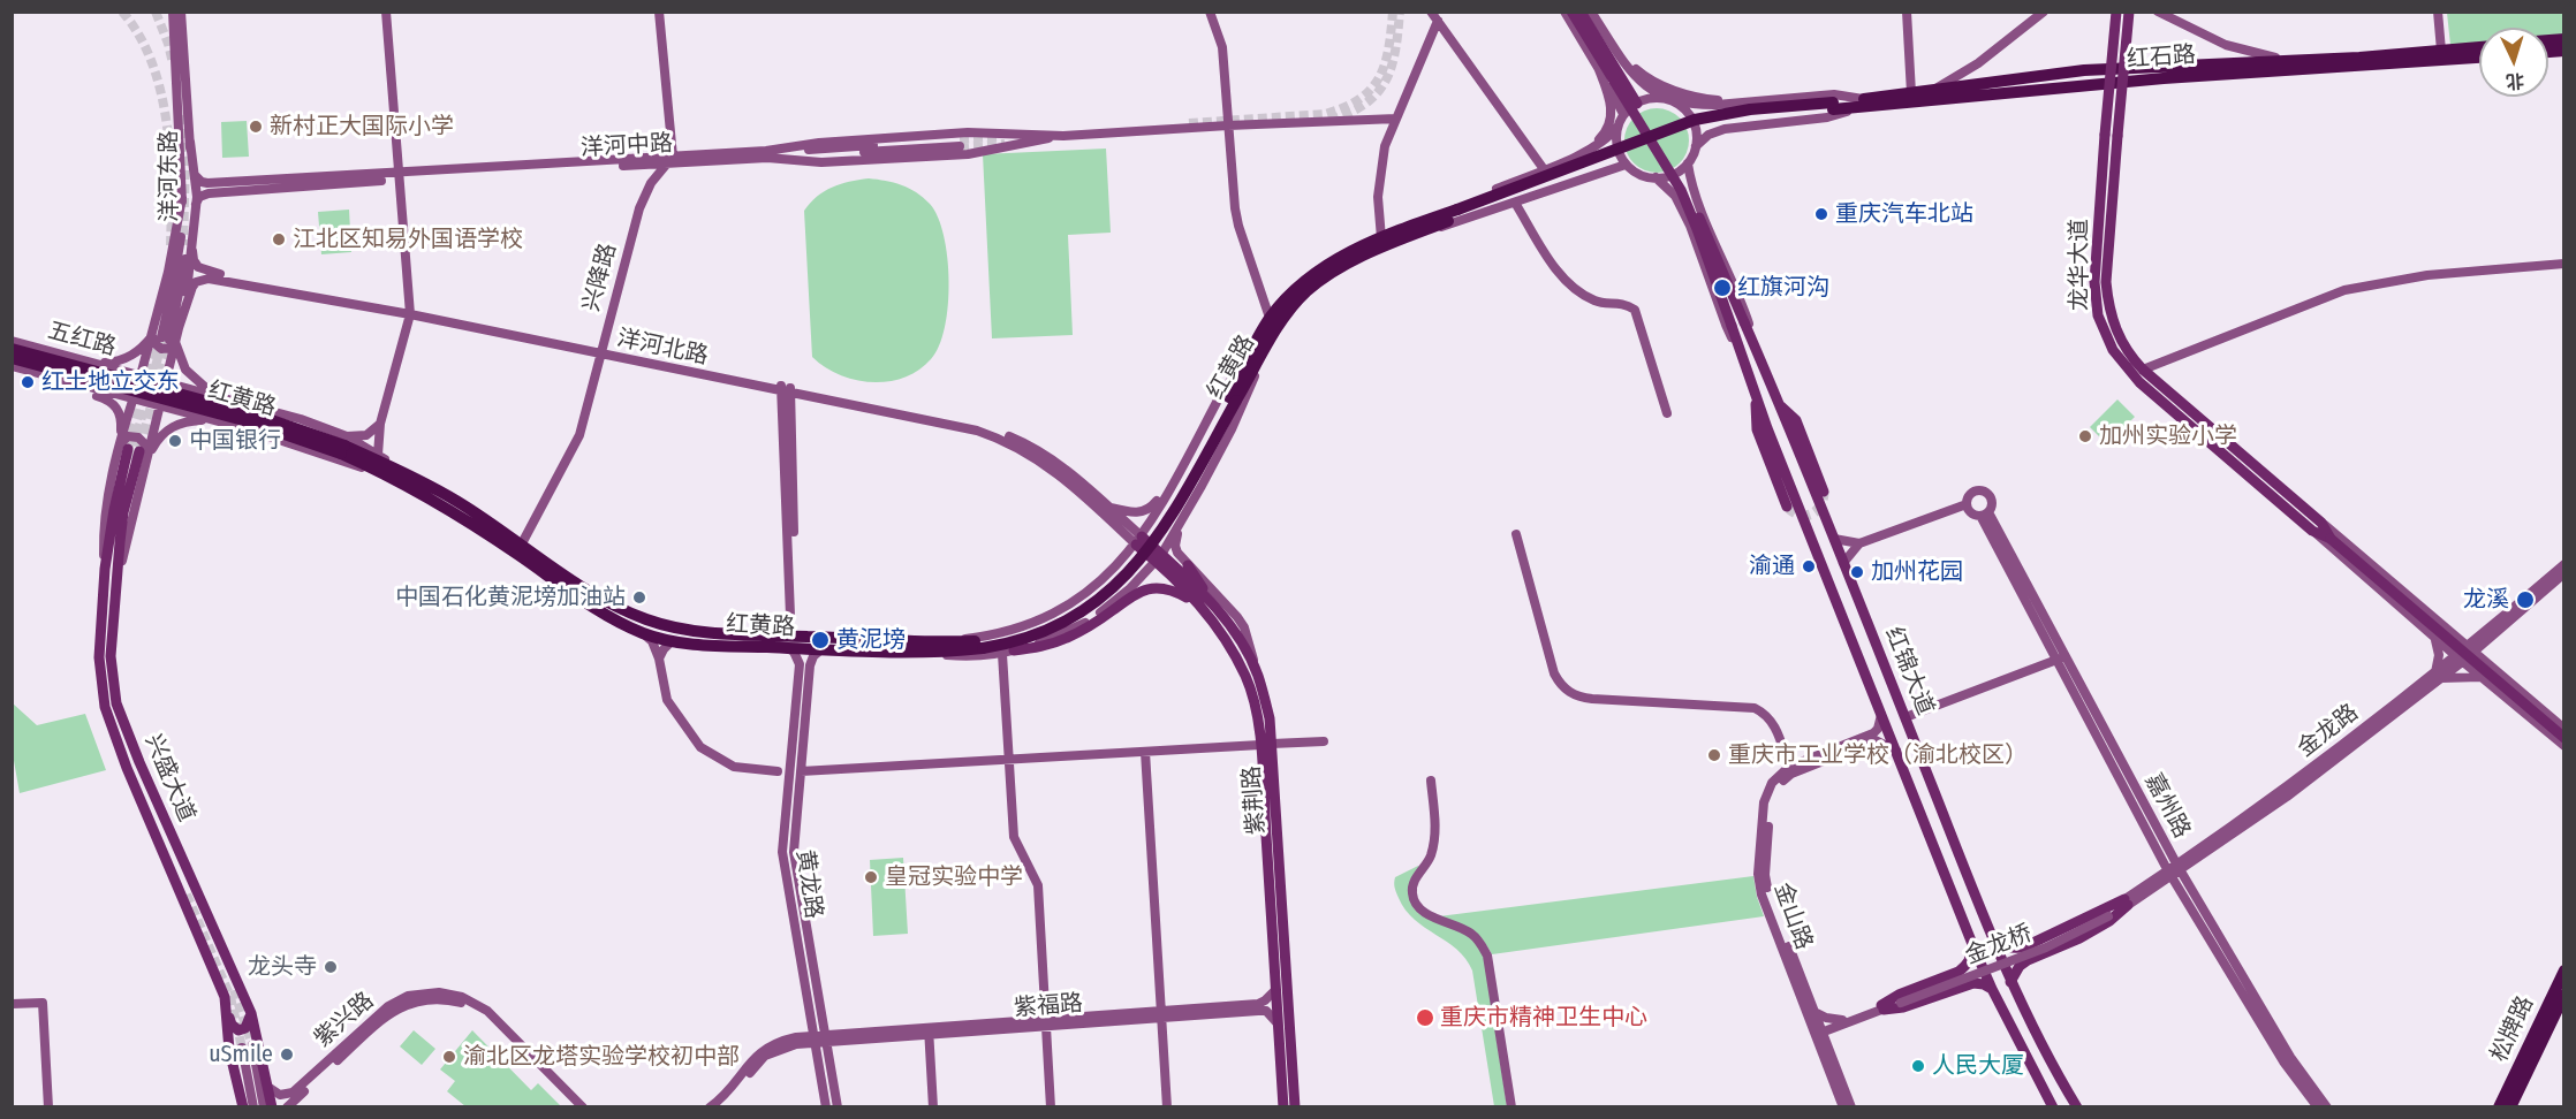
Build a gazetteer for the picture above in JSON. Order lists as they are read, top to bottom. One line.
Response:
{"streets":{"highway":["红石路","红黄路","松牌路"],"main road":["洋河中路","洋河东路","龙华大道","兴降路","五红路","洋河北路","红锦大道","金龙路","兴盛大道","紫荆路","嘉州路","黄龙路","金山路","金龙桥","紫福路","紫兴路"]},"crossings":[["红石路","红黄路"],["洋河中路","兴降路"],["兴降路","洋河北路"],["兴降路","红黄路"],["五红路","红黄路"],["洋河北路","紫荆路"],["红黄路","黄龙路"],["金龙路","嘉州路"],["金龙路","金龙桥"],["兴盛大道","紫兴路"],["紫荆路","紫福路"],["黄龙路","紫福路"]],"places":["新村正大国际小学","重庆汽车北站","江北区知易外国语学校","红旗河沟","红土地立交东","加州实验小学","中国银行","渝通","加州花园","中国石化黄泥塝加油站","龙溪","黄泥塝","重庆市工业学校（渝北校区）","皇冠实验中学","龙头寺","重庆市精神卫生中心","uSmile","渝北区龙塔实验学校初中部","人民大厦"],"north":"bottom"}
